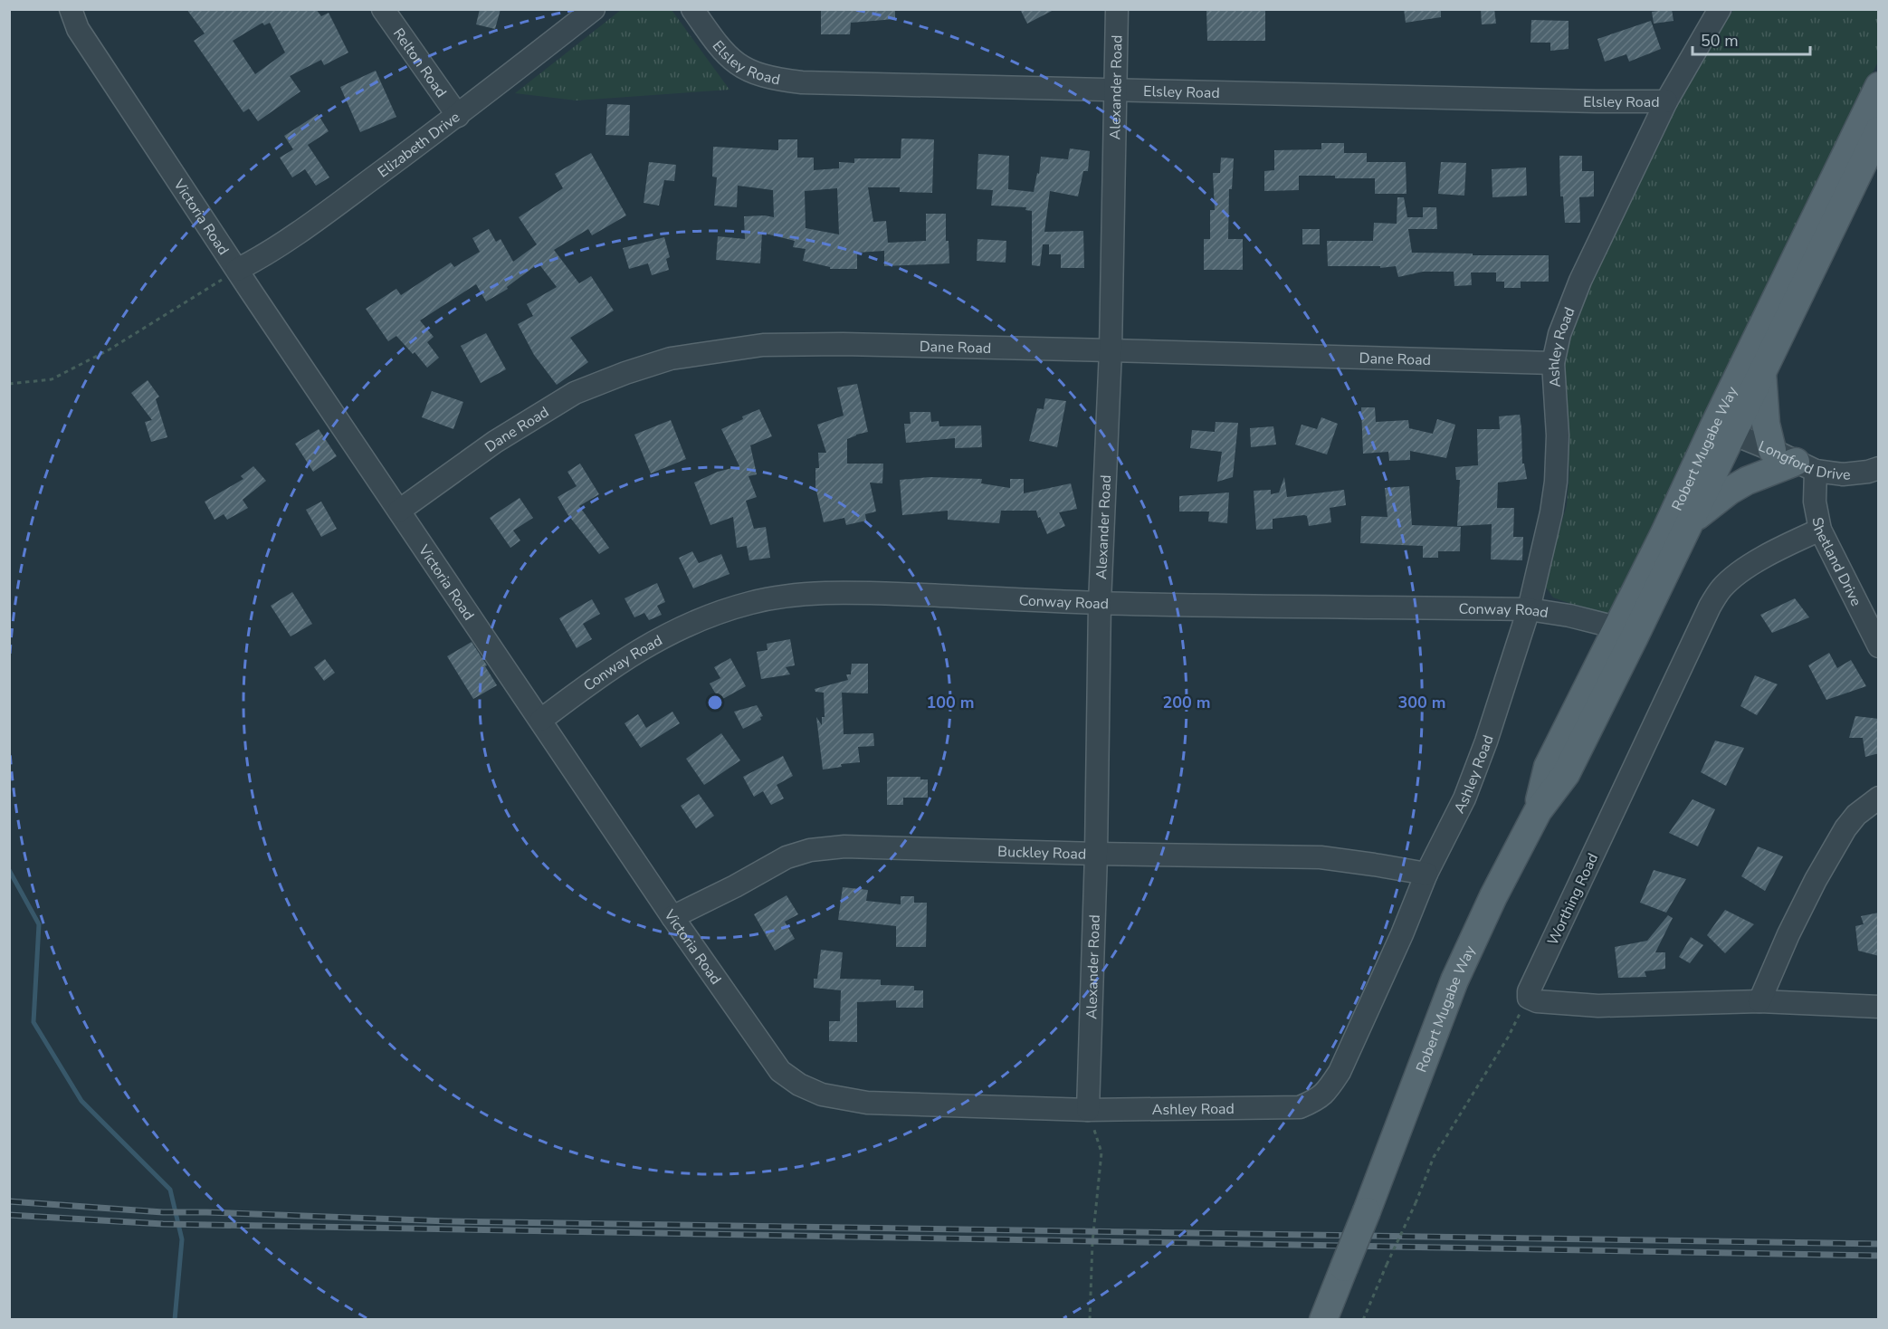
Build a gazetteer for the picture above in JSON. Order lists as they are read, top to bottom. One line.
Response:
{"streets":{"main road":["Robert Mugabe Way"],"street":["Elsley Road","Relton Road","Alexander Road","Elizabeth Drive","Victoria Road","Dane Road","Ashley Road","Longford Drive","Shetland Drive","Conway Road","Buckley Road","Worthing Road"]},"crossings":[["Elsley Road","Alexander Road"],["Elsley Road","Ashley Road"],["Relton Road","Elizabeth Drive"],["Alexander Road","Dane Road"],["Alexander Road","Ashley Road"],["Alexander Road","Conway Road"],["Alexander Road","Buckley Road"],["Elizabeth Drive","Victoria Road"],["Victoria Road","Dane Road"],["Victoria Road","Ashley Road"],["Victoria Road","Conway Road"],["Victoria Road","Buckley Road"],["Dane Road","Ashley Road"],["Ashley Road","Conway Road"],["Ashley Road","Buckley Road"],["Robert Mugabe Way","Longford Drive"],["Robert Mugabe Way","Conway Road"],["Longford Drive","Shetland Drive"],["Shetland Drive","Worthing Road"]],"scale_bar":"50 m","rings":["100 m","200 m","300 m"]}
